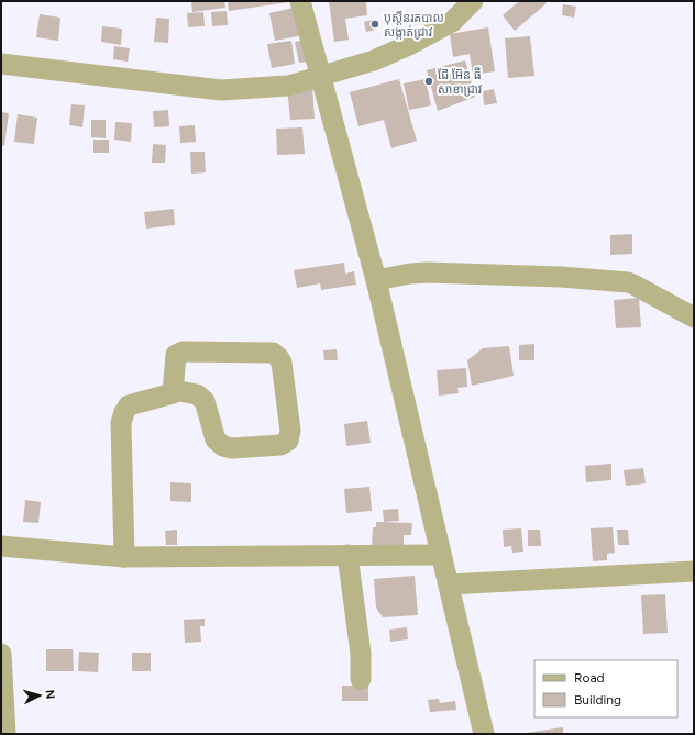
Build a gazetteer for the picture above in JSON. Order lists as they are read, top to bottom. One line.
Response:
{"places":["បុស្តិ៍នរគបាល សង្កាត់ជ្រាវ","ជ៊ែ អ៊ែន ធី សាខាជ្រាវ"],"legend":["Road","Building"],"north":"right"}
